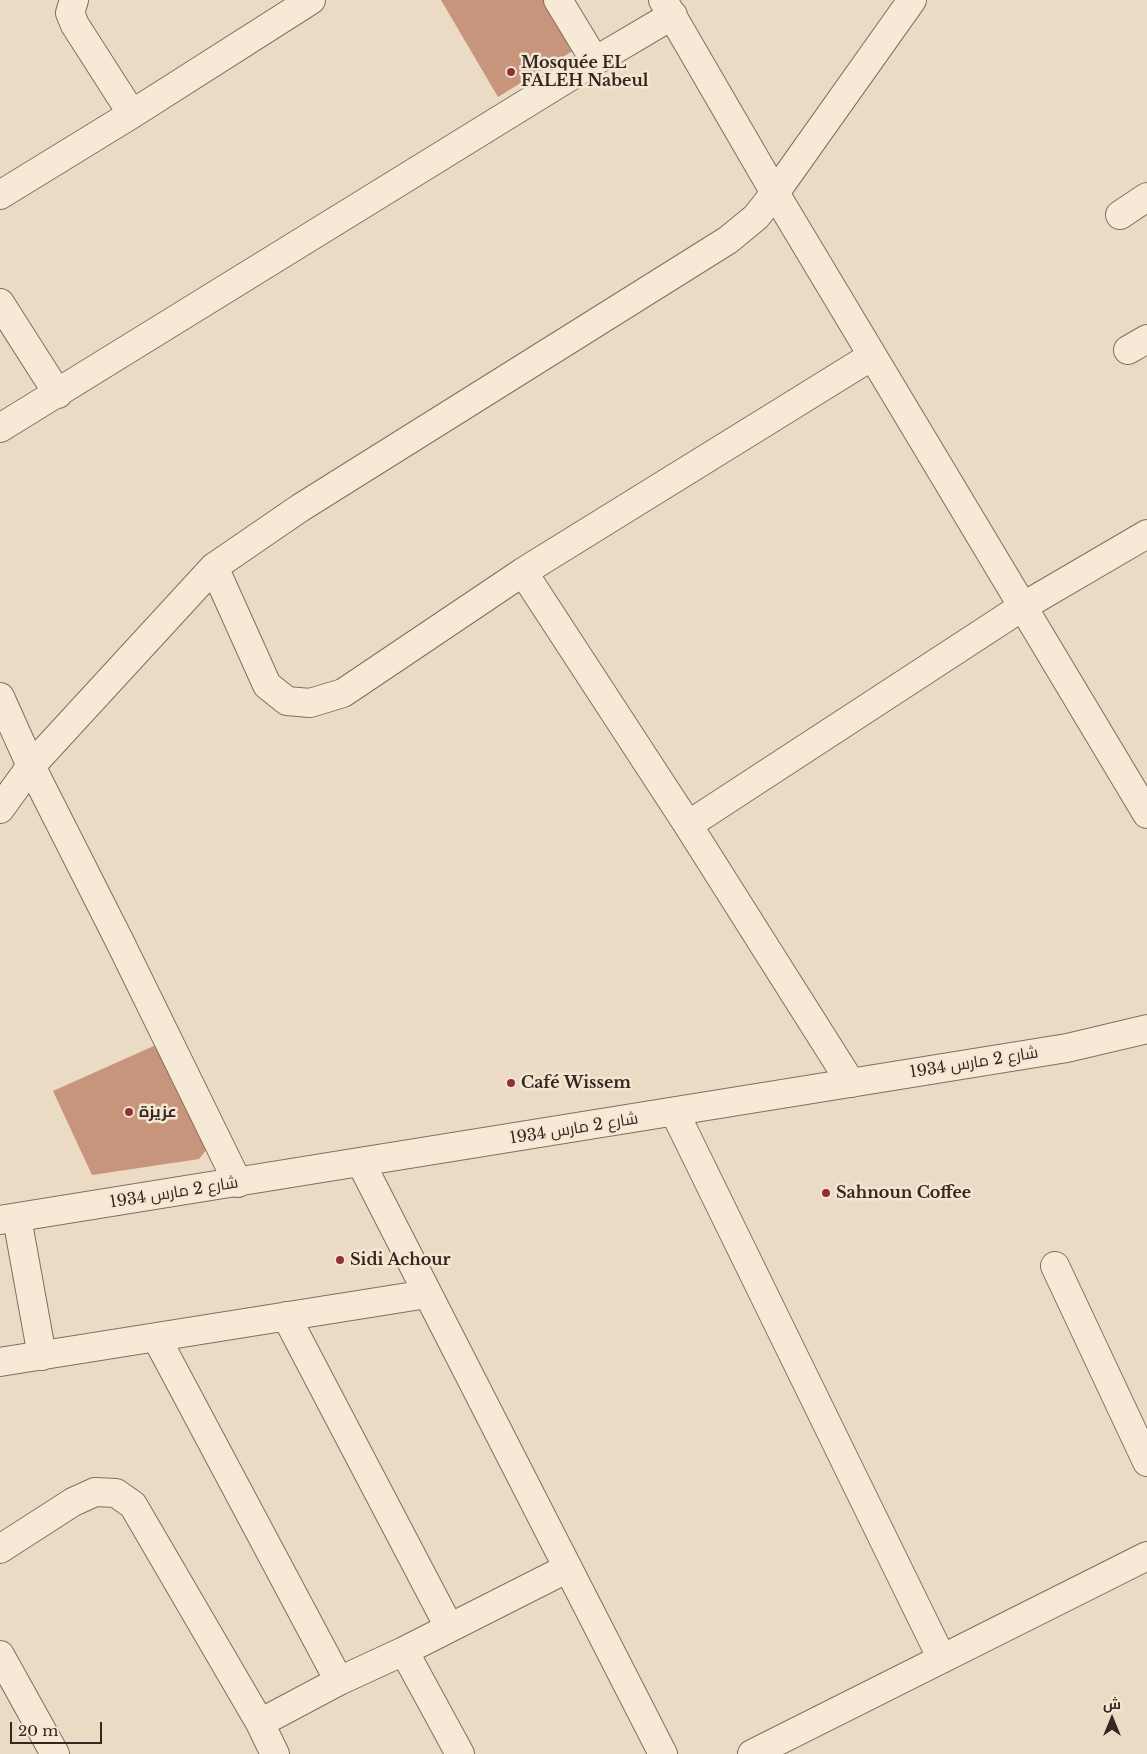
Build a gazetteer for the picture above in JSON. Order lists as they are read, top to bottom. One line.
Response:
{"streets":{"street":["شارع 2 مارس 1934"]},"places":["Mosquée EL FALEH Nabeul","Café Wissem","عزيزة","Sahnoun Coffee","Sidi Achour"],"scale_bar":"20 m","north":"top"}
